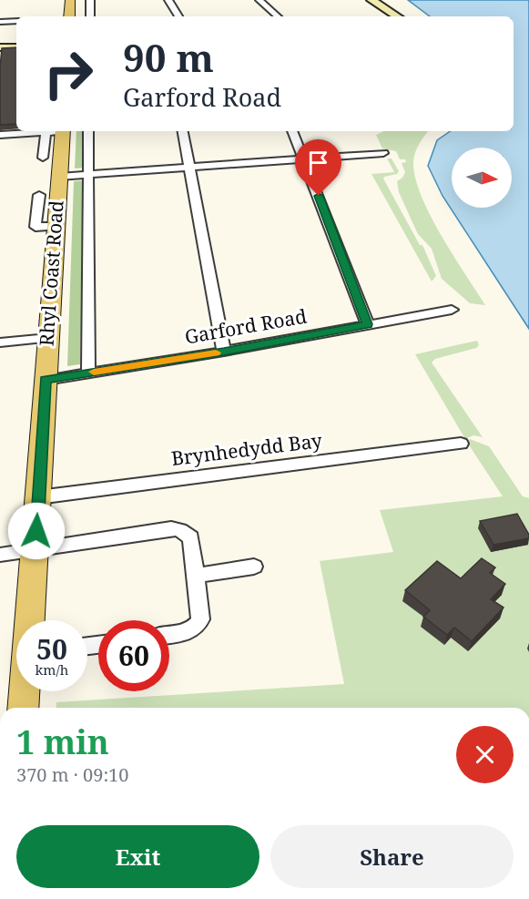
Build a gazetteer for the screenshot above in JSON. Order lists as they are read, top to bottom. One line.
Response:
{"streets":{"main road":["Rhyl Coast Road"],"street":["Garford Road","Brynhedydd Bay"]},"crossings":[["Rhyl Coast Road","Garford Road"],["Rhyl Coast Road","Brynhedydd Bay"]],"north":"right","page":{"turn":["90 m","Garford Road"],"speed":"50 km/h","limit":"60","heading":["1 min","370 m · 09:10"],"buttons":["Exit","Share"]}}
